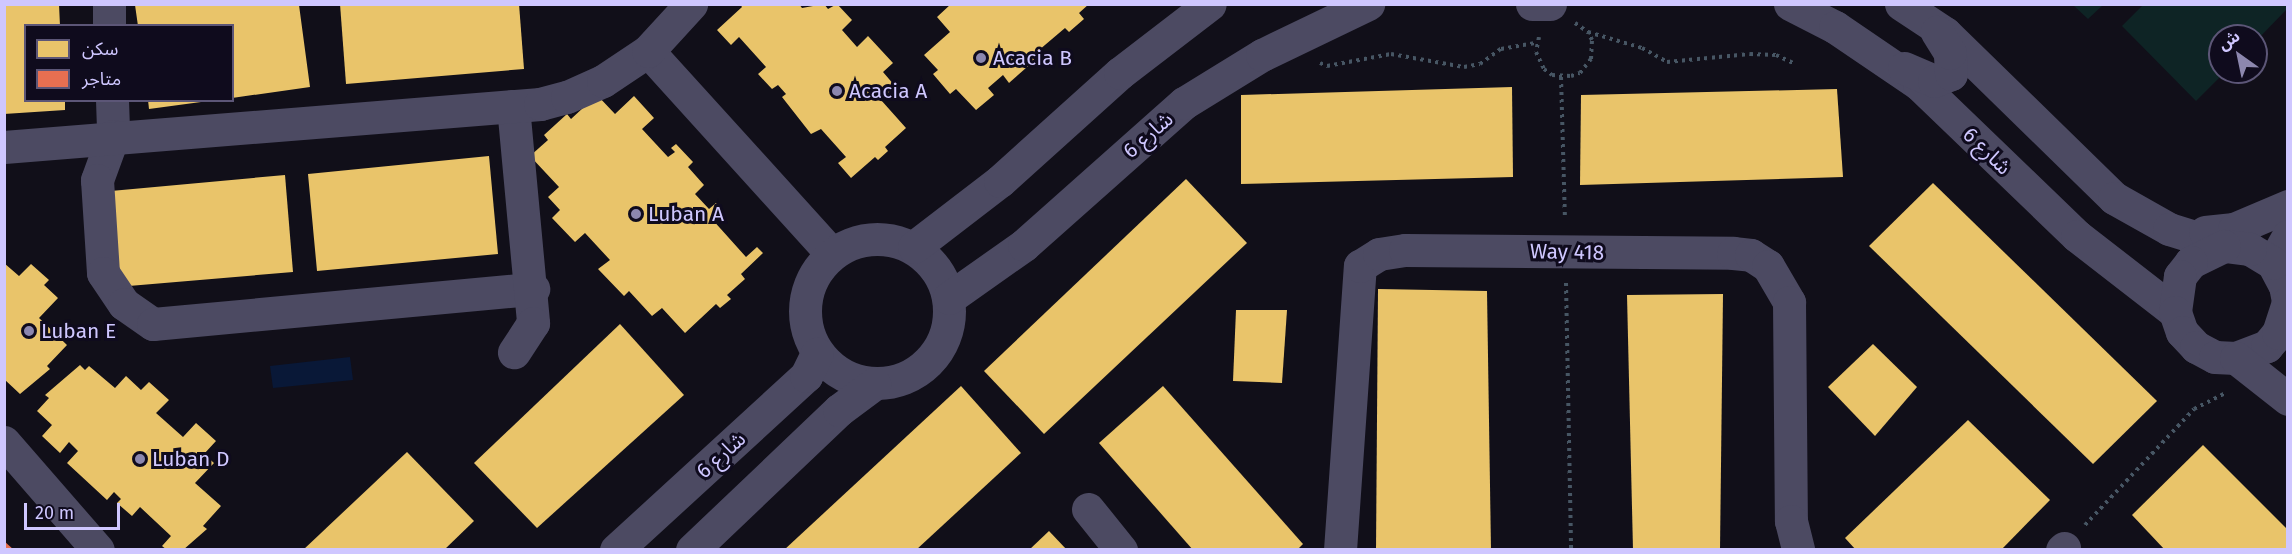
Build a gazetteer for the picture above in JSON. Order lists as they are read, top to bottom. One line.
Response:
{"streets":{"street":["شارع 6","Way 418"]},"places":["Acacia B","Acacia A","Luban A","Luban E","Luban D"],"legend":["سكن","متاجر"],"scale_bar":"20 m","north":"top left"}
